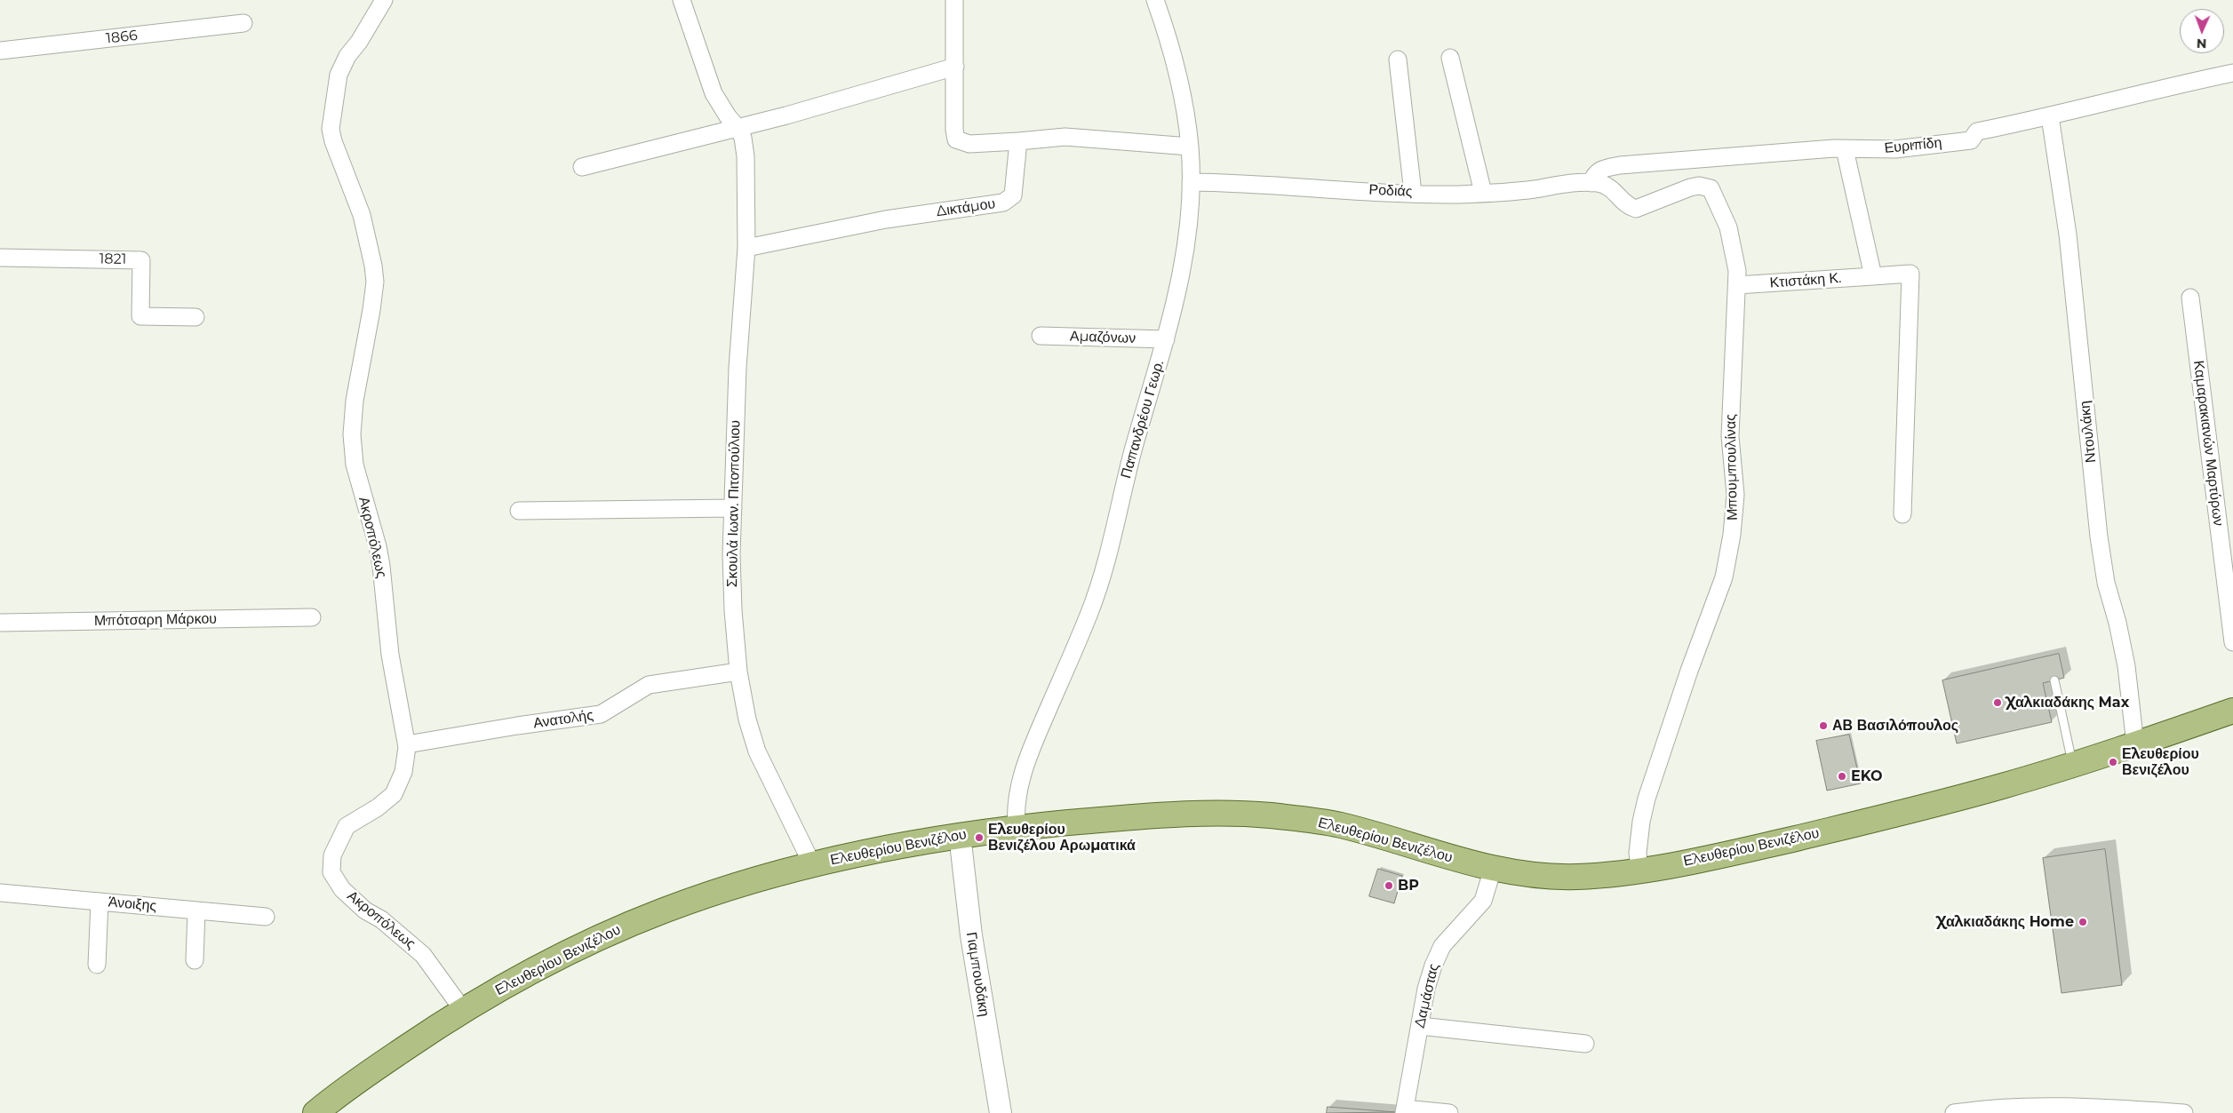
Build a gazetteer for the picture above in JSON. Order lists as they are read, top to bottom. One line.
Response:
{"streets":{"main road":["Ελευθερίου Βενιζέλου"],"street":["1866","Ευριπίδη","Ροδιάς","Δικτάμου","1821","Κτιστάκη Κ.","Αμαζόνων","Παπανδρέου Γεωρ.","Ντουλάκη","Καμαρακιανών Μαρτύρων","Μπουμπουλίνας","Σκουλά Ιωαν. Πιτοπούλιου","Ακροπόλεως","Μπότσαρη Μάρκου","Ανατολής","Άνοιξης","Γιαμπουδάκη","Δαμάστας"]},"crossings":[["Ευριπίδη","Ροδιάς"],["Ευριπίδη","Ντουλάκη"],["Ευριπίδη","Μπουμπουλίνας"],["Ροδιάς","Παπανδρέου Γεωρ."],["Ροδιάς","Μπουμπουλίνας"],["Δικτάμου","Σκουλά Ιωαν. Πιτοπούλιου"],["Κτιστάκη Κ.","Μπουμπουλίνας"],["Αμαζόνων","Παπανδρέου Γεωρ."],["Παπανδρέου Γεωρ.","Ελευθερίου Βενιζέλου"],["Ντουλάκη","Ελευθερίου Βενιζέλου"],["Μπουμπουλίνας","Ελευθερίου Βενιζέλου"],["Σκουλά Ιωαν. Πιτοπούλιου","Ανατολής"],["Σκουλά Ιωαν. Πιτοπούλιου","Ελευθερίου Βενιζέλου"],["Ακροπόλεως","Ανατολής"],["Ακροπόλεως","Ελευθερίου Βενιζέλου"],["Ελευθερίου Βενιζέλου","Γιαμπουδάκη"],["Ελευθερίου Βενιζέλου","Δαμάστας"]],"places":["Χαλκιαδάκης Max","ΑΒ Βασιλόπουλος","Ελευθερίου Βενιζέλου","EKO","Ελευθερίου Βενιζέλου Αρωματικά","BP","Χαλκιαδάκης Home"],"north":"bottom"}
